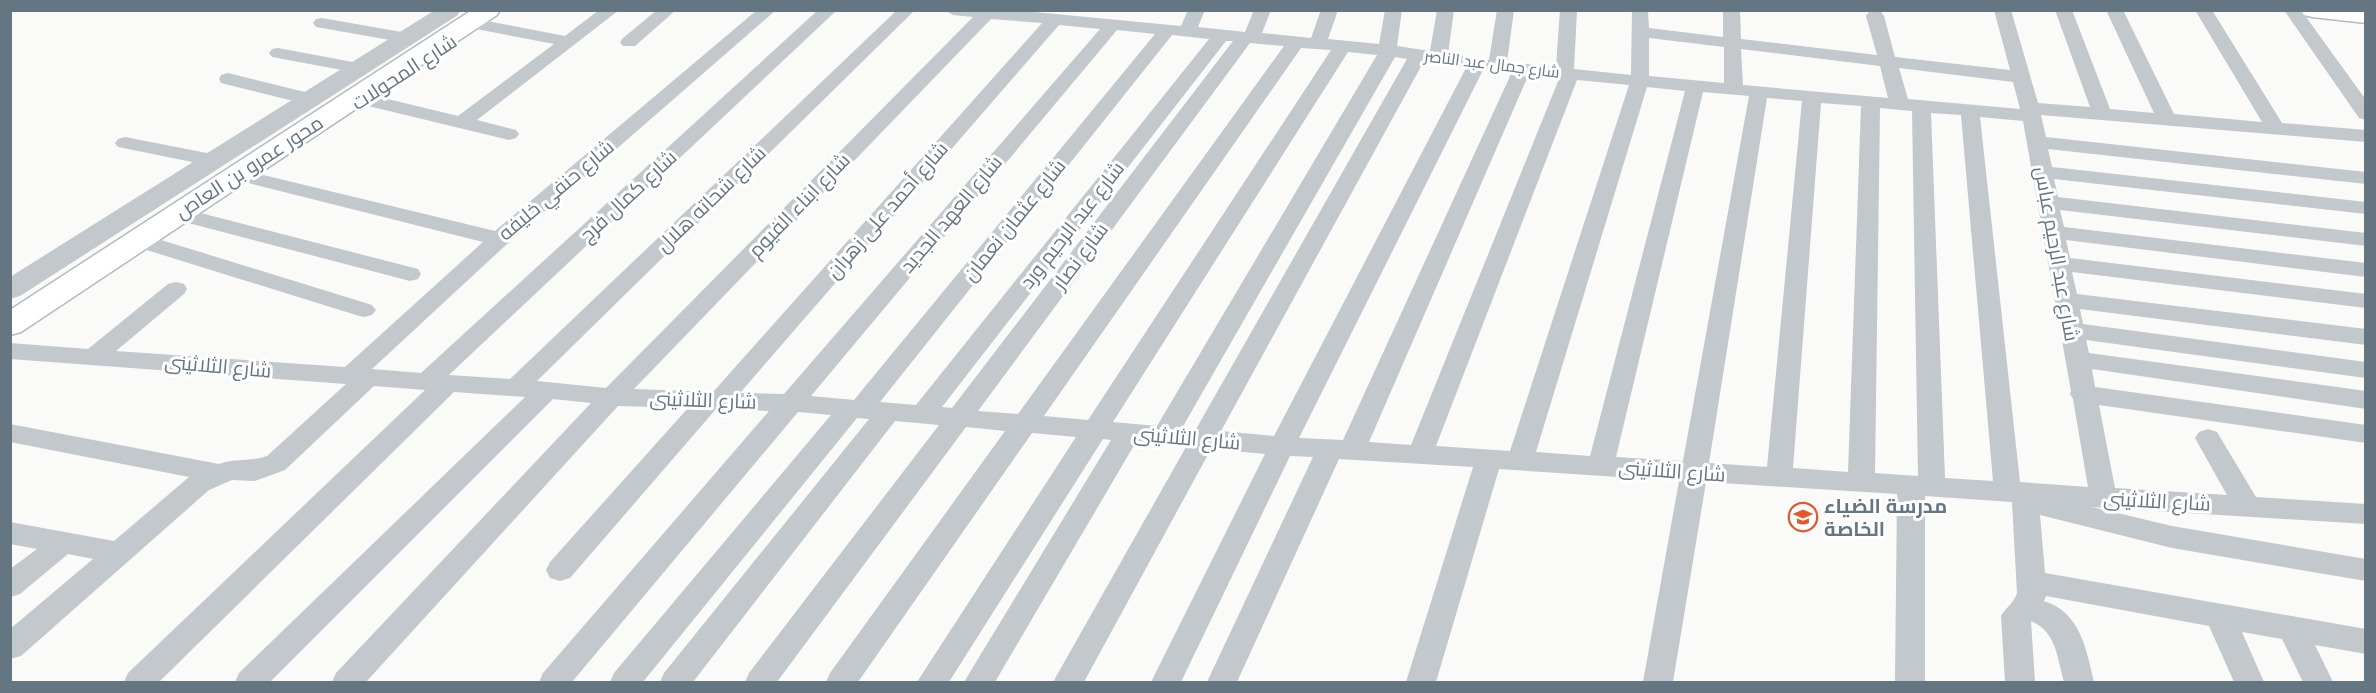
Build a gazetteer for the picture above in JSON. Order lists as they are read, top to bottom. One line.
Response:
{"streets":{"main road":["محور عمرو بن العاص"],"street":["شارع جمال عبد الناصر","شارع المحولات","شارع حنفي خليفه","شارع كمال فرج","شارع شحاته هلال","شارع ابناء الفيوم","شارع أحمد على زهران","شارع العهد الجديد","شارع عثمان نعمان","شارع عبد الرحيم ورد","شارع عبد الرحيم عباس","شارع نصار","شارع الثلاثينى"]},"crossings":[["شارع جمال عبد الناصر","شارع ابناء الفيوم"],["شارع جمال عبد الناصر","شارع أحمد على زهران"],["شارع جمال عبد الناصر","شارع العهد الجديد"],["شارع جمال عبد الناصر","شارع عثمان نعمان"],["شارع جمال عبد الناصر","شارع عبد الرحيم ورد"],["شارع جمال عبد الناصر","شارع عبد الرحيم عباس"],["شارع جمال عبد الناصر","شارع نصار"],["شارع المحولات","محور عمرو بن العاص"],["شارع حنفي خليفه","شارع الثلاثينى"],["شارع كمال فرج","شارع الثلاثينى"],["شارع شحاته هلال","شارع الثلاثينى"],["شارع ابناء الفيوم","شارع الثلاثينى"],["شارع أحمد على زهران","شارع الثلاثينى"],["شارع العهد الجديد","شارع الثلاثينى"],["شارع عثمان نعمان","شارع الثلاثينى"],["شارع عبد الرحيم ورد","شارع الثلاثينى"],["شارع عبد الرحيم عباس","شارع الثلاثينى"],["شارع نصار","شارع الثلاثينى"]],"places":{"school or university":["مدرسة الضياء الخاصة"]}}
